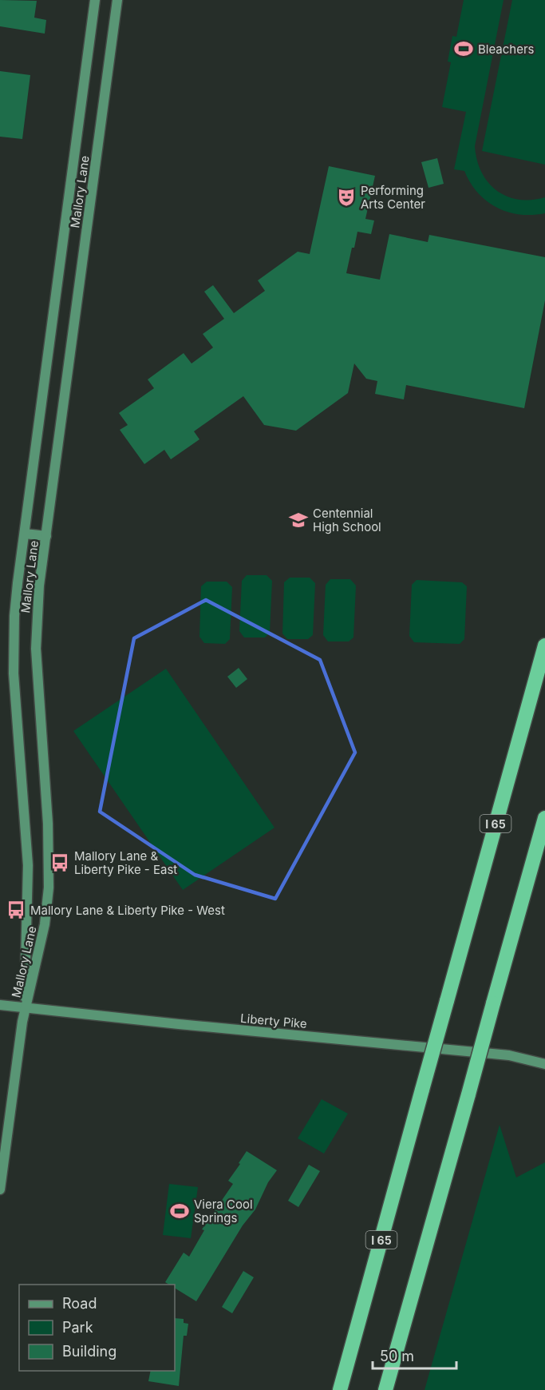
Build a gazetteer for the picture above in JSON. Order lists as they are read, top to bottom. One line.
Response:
{"streets":{"highway":["I 65"],"main road":["Mallory Lane","Liberty Pike"]},"crossings":[["Mallory Lane","Liberty Pike"]],"places":{"sports":["Bleachers","Viera Cool Springs"],"theatre":["Performing Arts Center"],"school or university":["Centennial High School"],"bus stop":["Mallory Lane & Liberty Pike - East","Mallory Lane & Liberty Pike - West"]},"legend":["Road","Park","Building"],"scale_bar":"50 m"}
